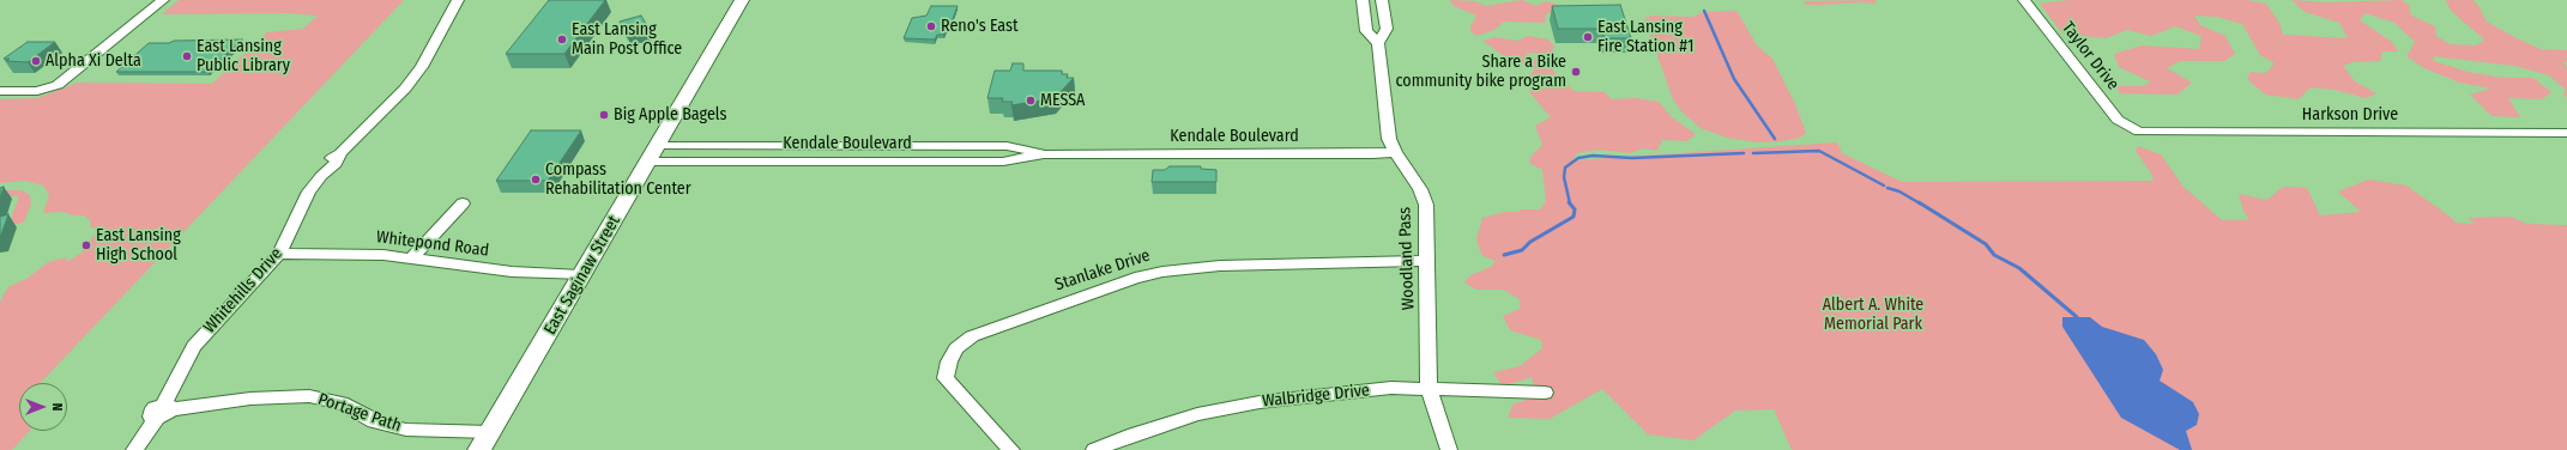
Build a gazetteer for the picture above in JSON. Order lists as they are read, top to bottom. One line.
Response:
{"streets":{"main road":["East Saginaw Street"],"street":["Taylor Drive","Harkson Drive","Kendale Boulevard","Whitepond Road","Woodland Pass","Stanlake Drive","Whitehills Drive","Walbridge Drive","Portage Path"]},"crossings":[["Taylor Drive","Harkson Drive"],["Kendale Boulevard","Woodland Pass"],["Kendale Boulevard","East Saginaw Street"],["Whitepond Road","East Saginaw Street"],["Whitepond Road","Whitehills Drive"],["Woodland Pass","Stanlake Drive"],["Woodland Pass","Walbridge Drive"],["East Saginaw Street","Portage Path"],["Whitehills Drive","Portage Path"]],"parks":["Albert A. White Memorial Park"],"places":["Reno's East","East Lansing Fire Station #1","East Lansing Main Post Office","East Lansing Public Library","Alpha Xi Delta","Share a Bike community bike program","MESSA","Big Apple Bagels","Compass Rehabilitation Center","East Lansing High School"],"north":"right"}
